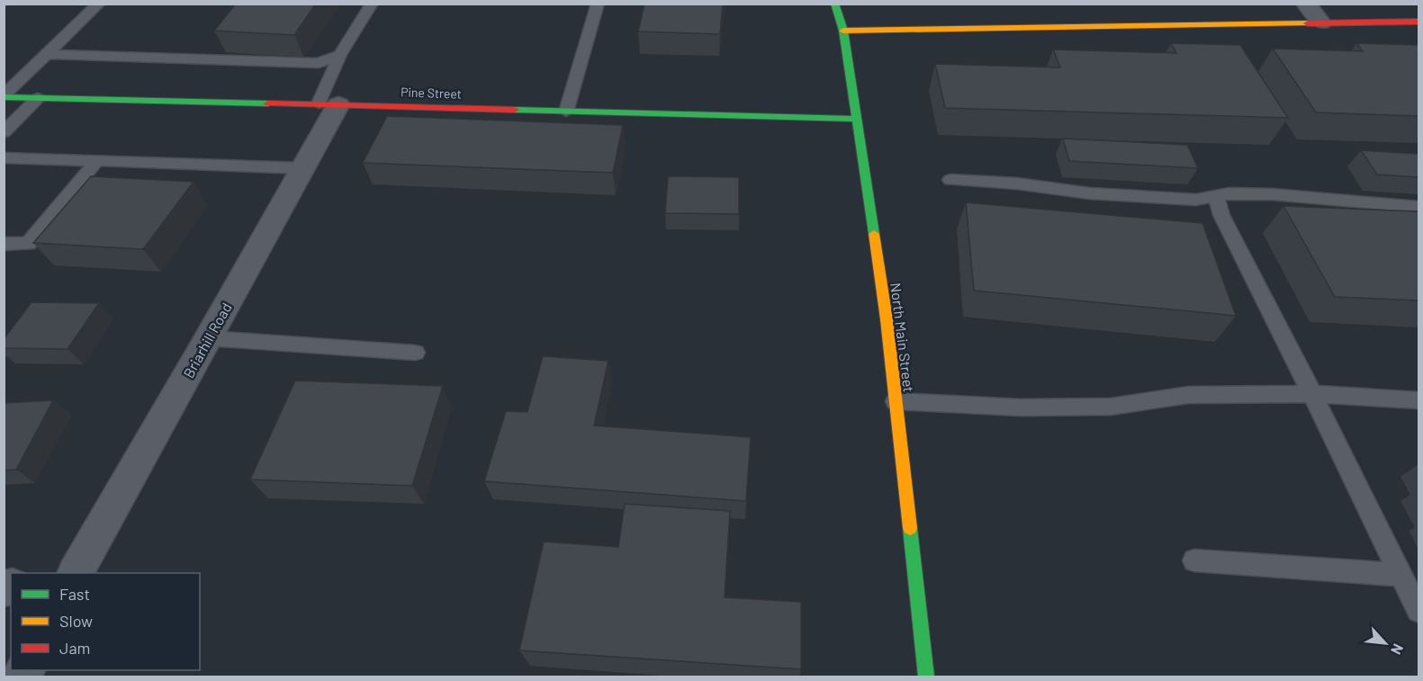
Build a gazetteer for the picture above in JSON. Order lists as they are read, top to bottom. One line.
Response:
{"streets":{"street":["Pine Street","North Main Street","Briarhill Road"]},"crossings":[["Pine Street","North Main Street"],["Pine Street","Briarhill Road"]],"legend":["Fast","Slow","Jam"],"north":"bottom right"}
